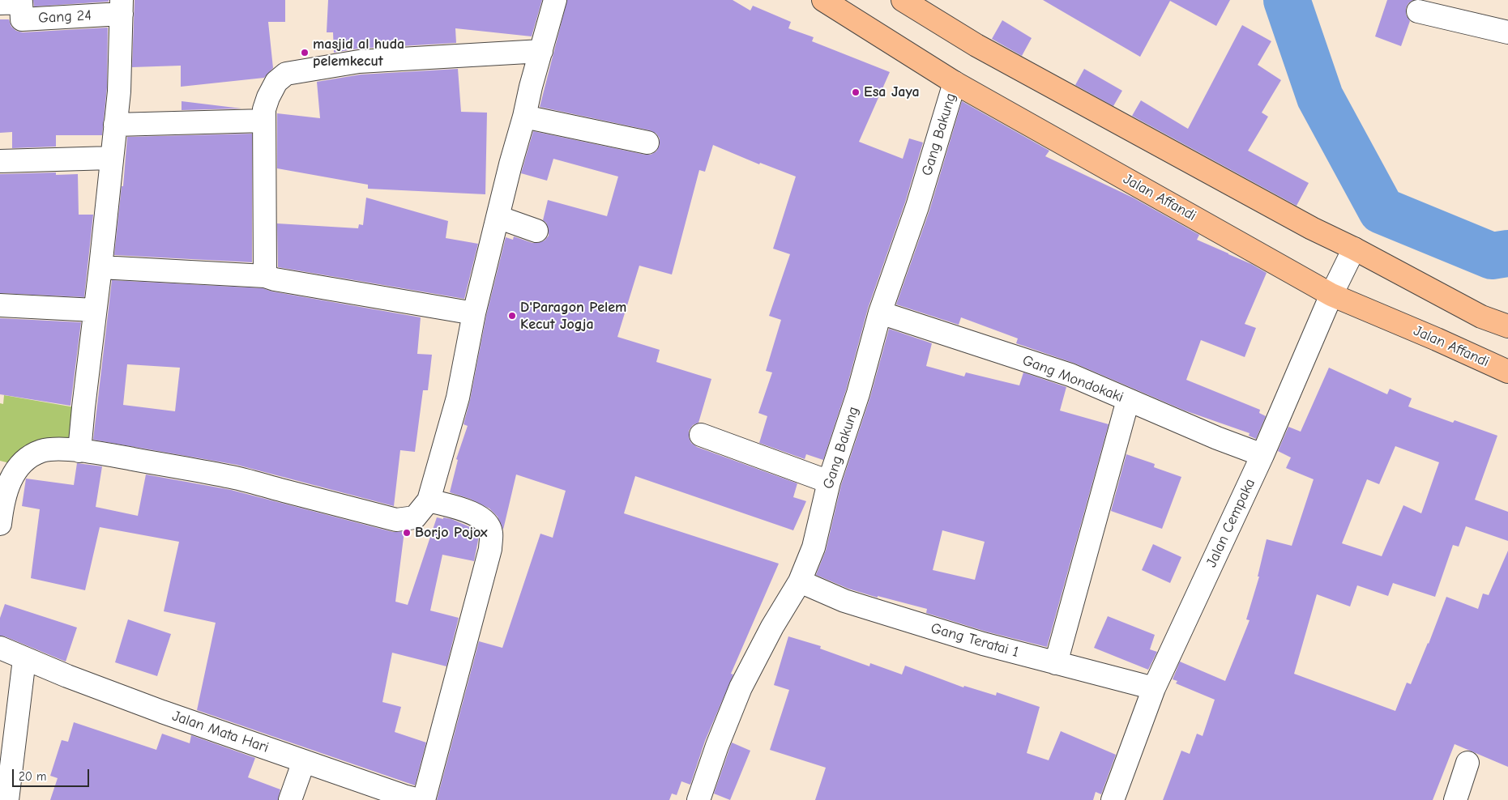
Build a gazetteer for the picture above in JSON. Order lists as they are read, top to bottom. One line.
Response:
{"streets":{"main road":["Jalan Affandi"],"street":["Gang 24","Gang Bakung","Gang Mondokaki","Jalan Cempaka","Gang Teratai 1","Jalan Mata Hari"]},"crossings":[["Gang Bakung","Jalan Affandi"],["Gang Bakung","Gang Mondokaki"],["Gang Bakung","Gang Teratai 1"],["Jalan Affandi","Jalan Cempaka"],["Gang Mondokaki","Jalan Cempaka"],["Jalan Cempaka","Gang Teratai 1"]],"places":["masjid al huda pelemkecut","Esa Jaya","D'Paragon Pelem Kecut Jogja","Borjo Pojox"],"scale_bar":"20 m"}
